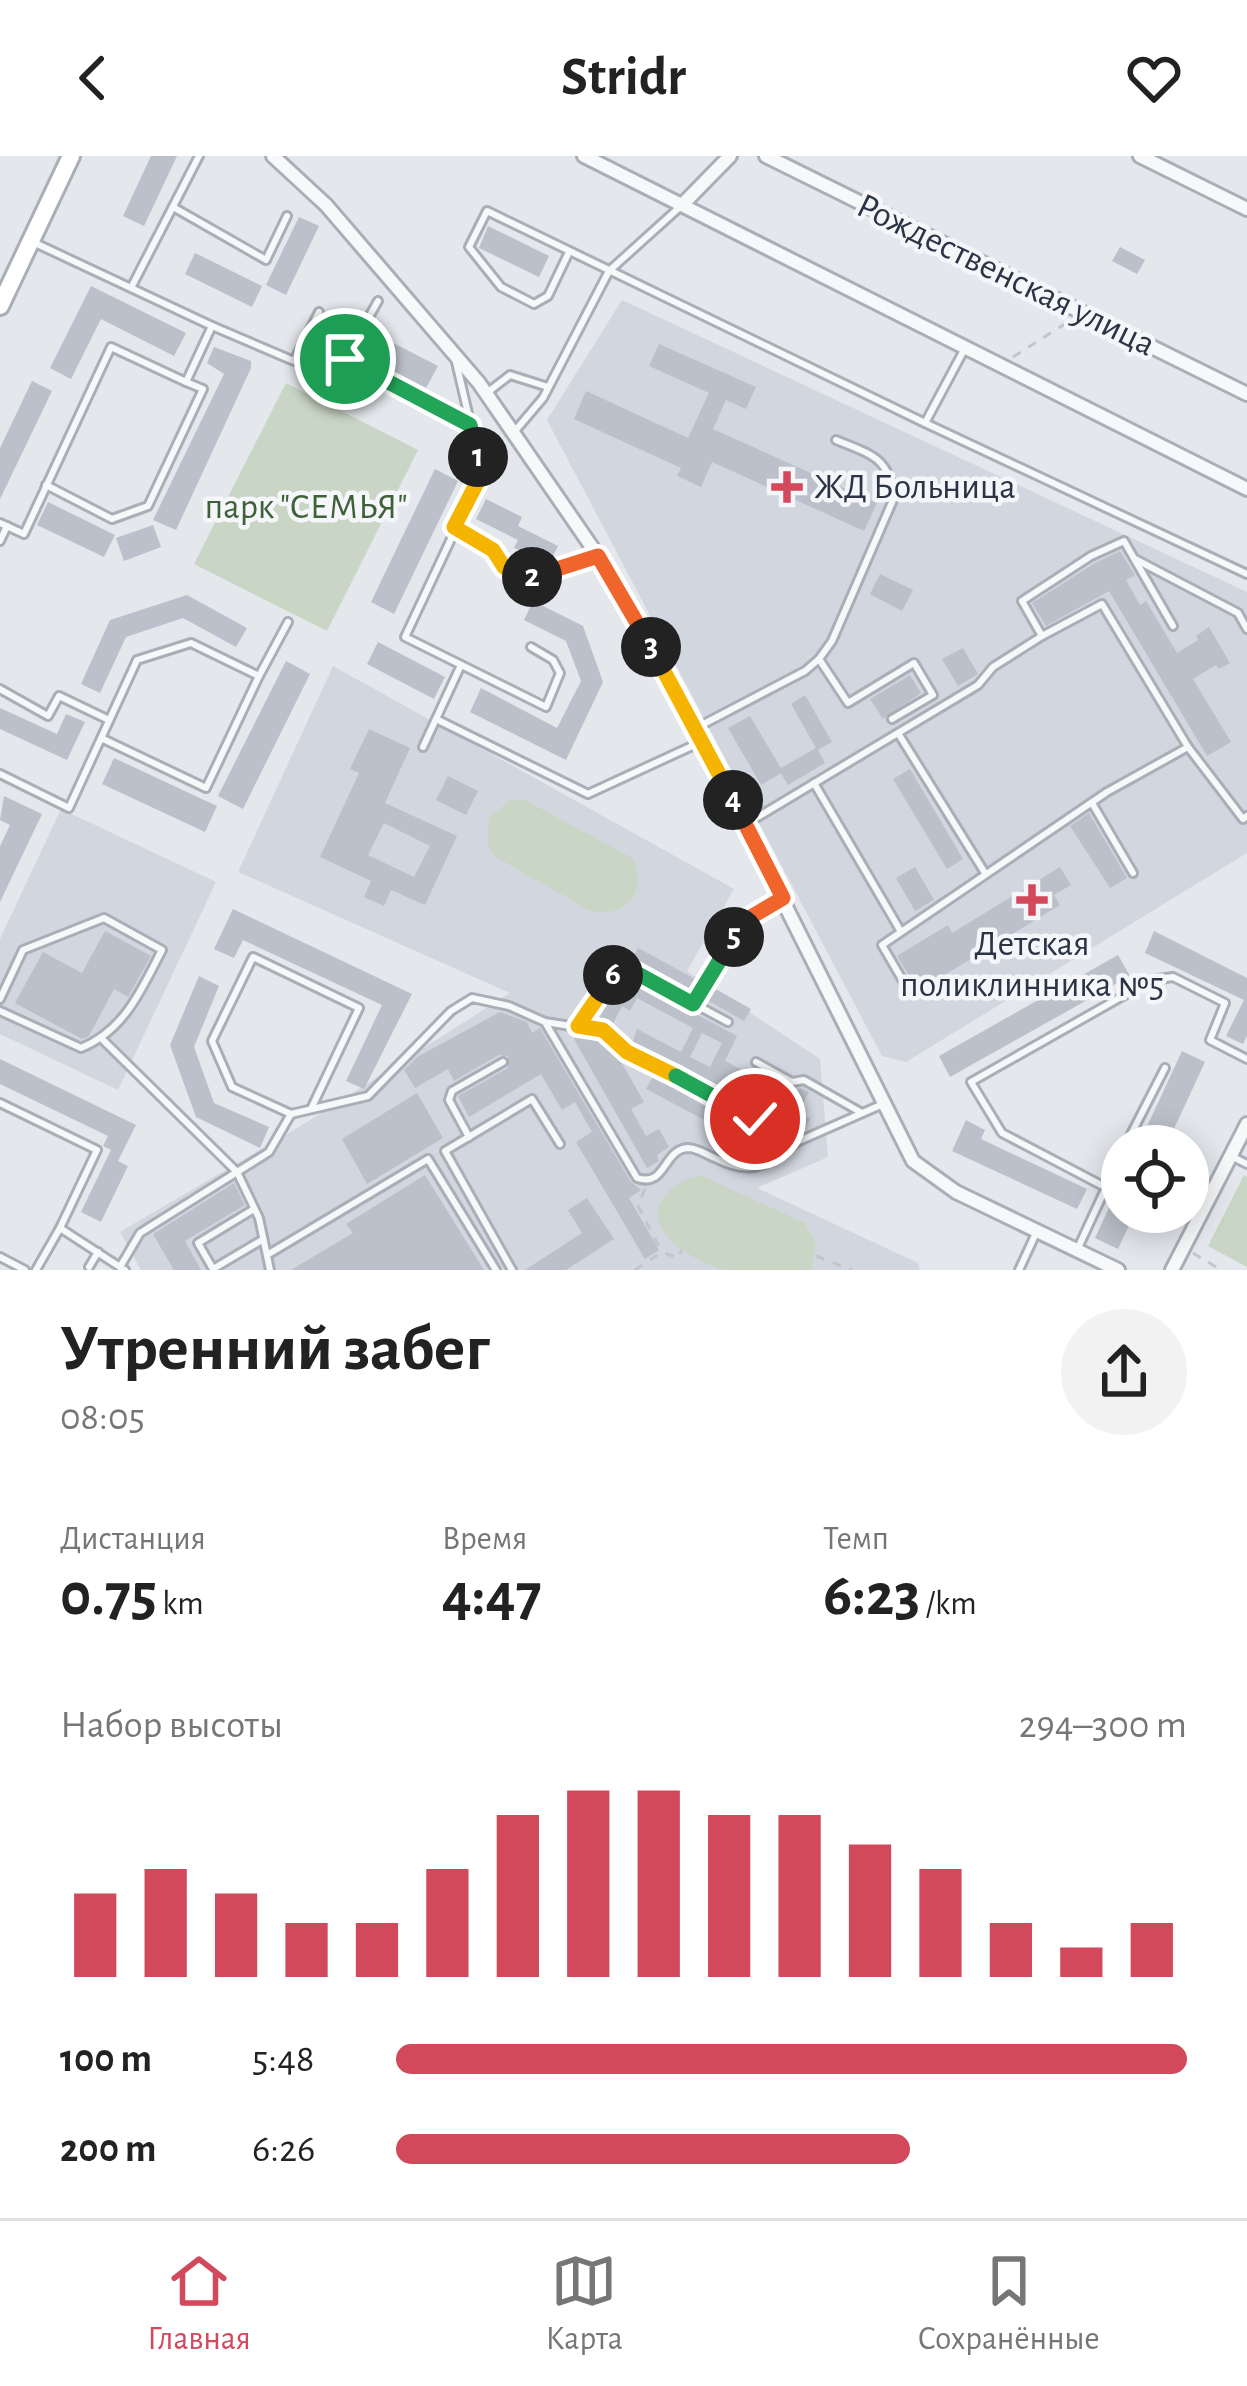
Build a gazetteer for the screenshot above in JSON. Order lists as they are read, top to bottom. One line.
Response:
{"streets":{"street":["Рождественская улица"]},"parks":["парк \"СЕМЬЯ\""],"places":{"health":["ЖД Больница","Детская поликлинника №5"]},"page":{"header":"Stridr","pins":["1","2","3","4","5","6"],"heading":["Утренний забег","08:05"],"stats":[["Дистанция","0.75 km"],["Время","4:47"],["Темп","6:23 /km"]],"chart":["Набор высоты","294–300 m"],"list":[{"name":"100 m","note":"5:48"},{"name":"200 m","note":"6:26"}],"tabs":["Главная","Карта","Сохранённые"]}}
